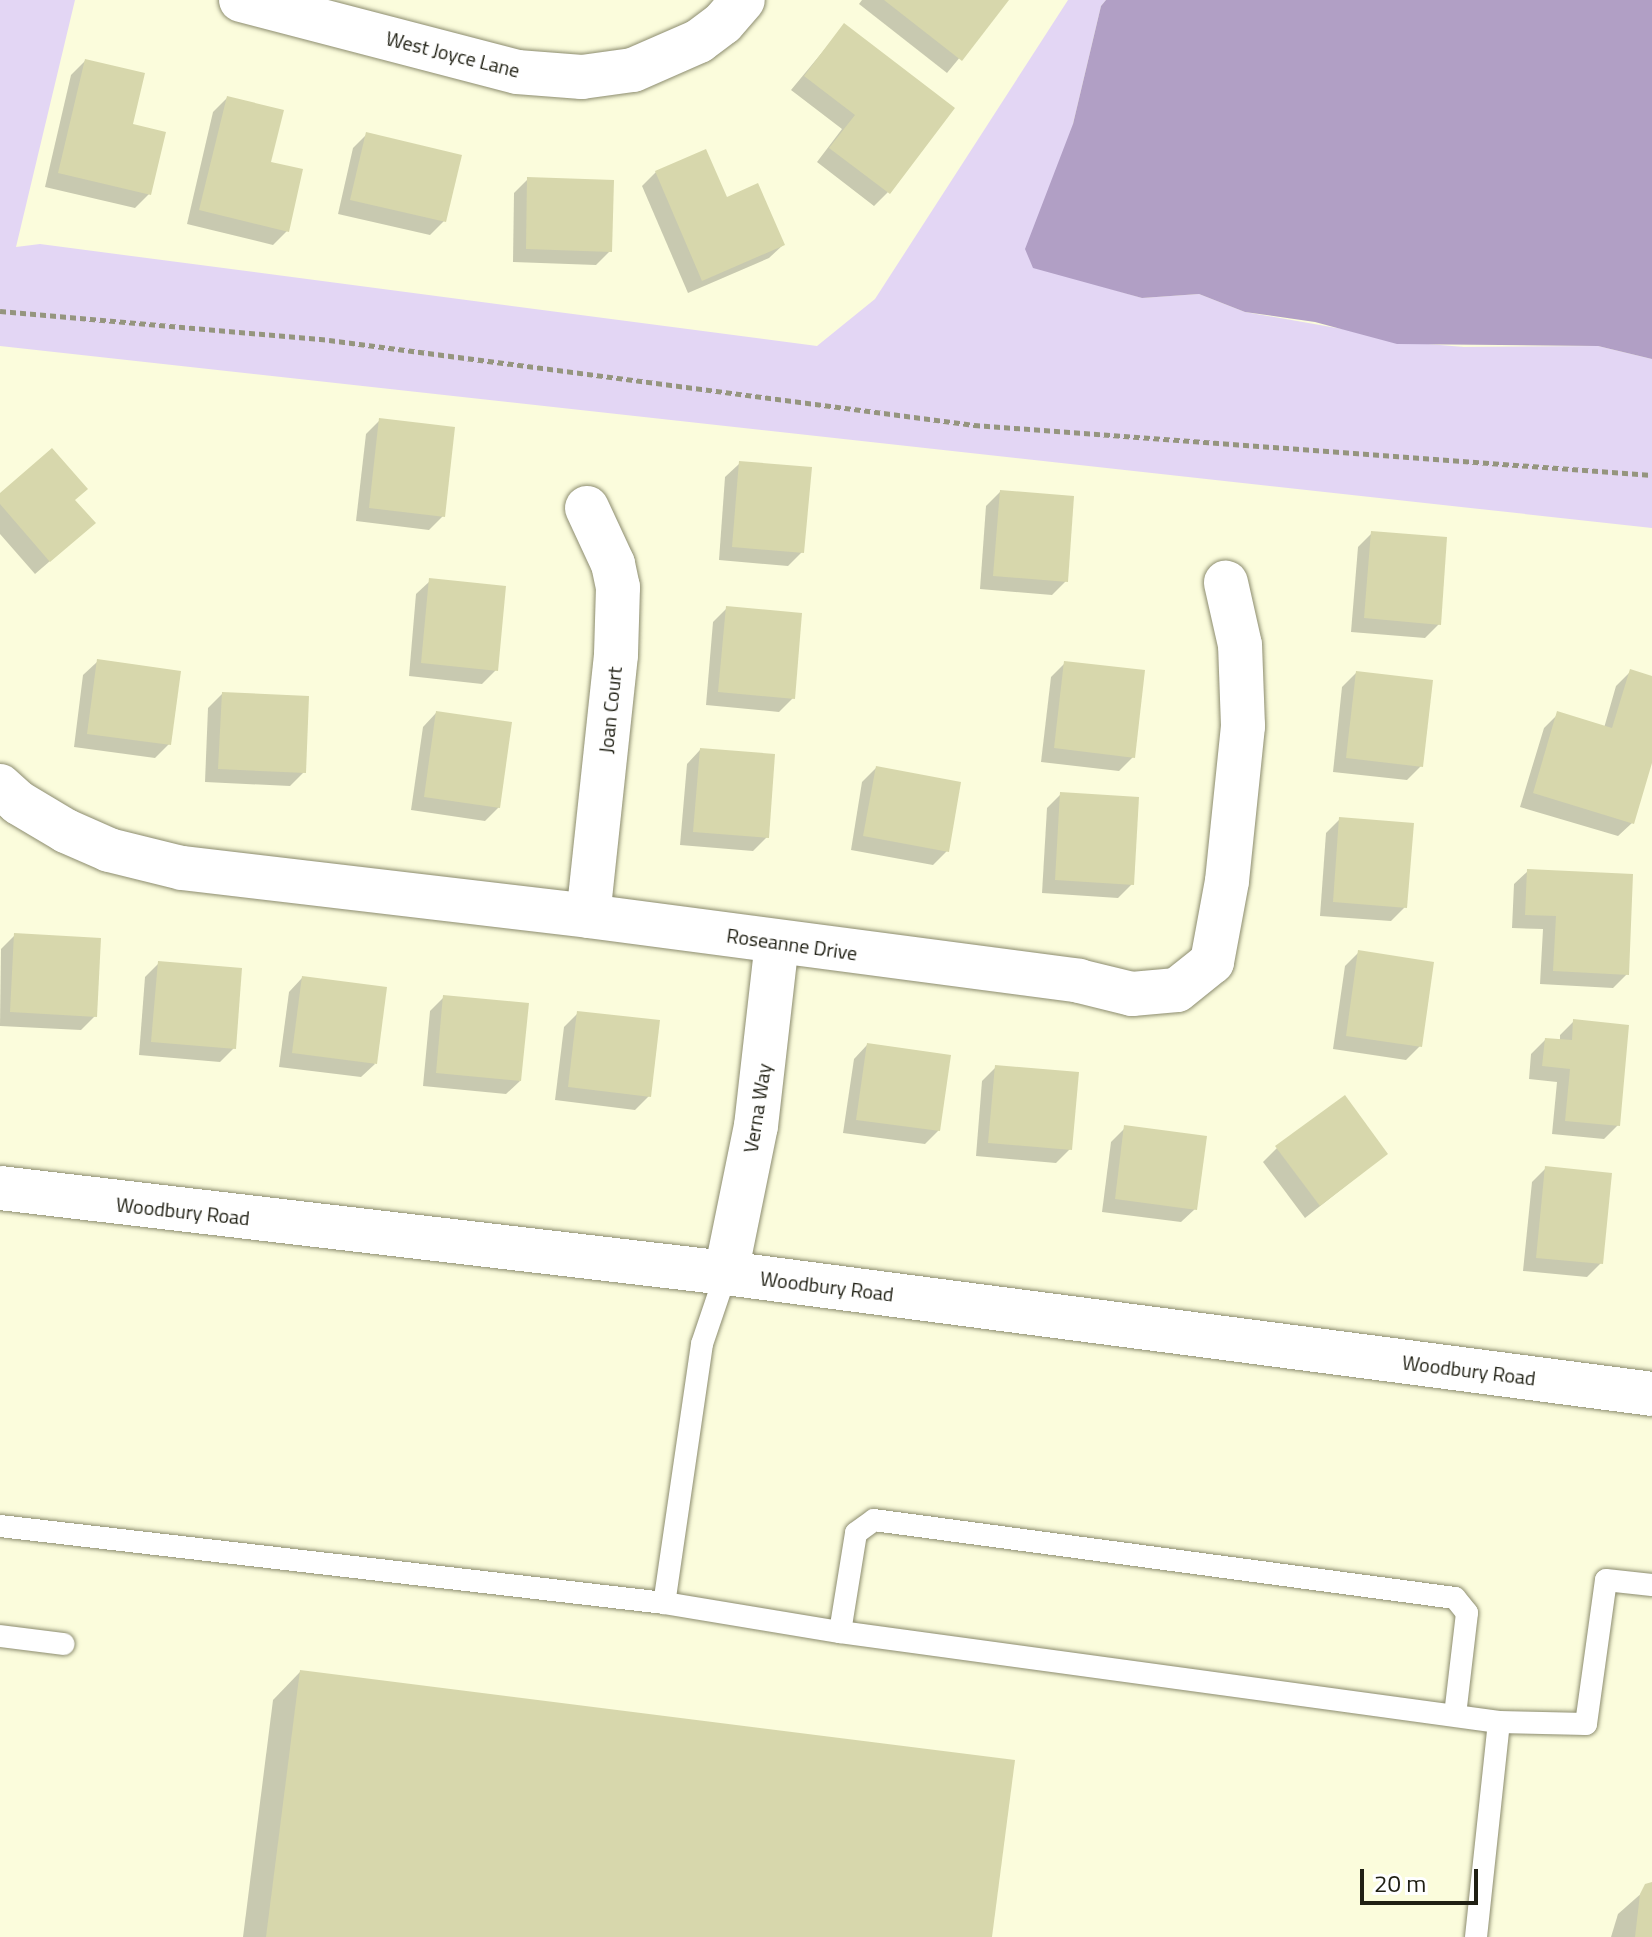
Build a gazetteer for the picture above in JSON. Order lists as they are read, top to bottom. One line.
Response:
{"streets":{"street":["West Joyce Lane","Joan Court","Roseanne Drive","Verna Way","Woodbury Road"]},"crossings":[["Joan Court","Roseanne Drive"],["Roseanne Drive","Verna Way"],["Verna Way","Woodbury Road"]],"scale_bar":"20 m"}
